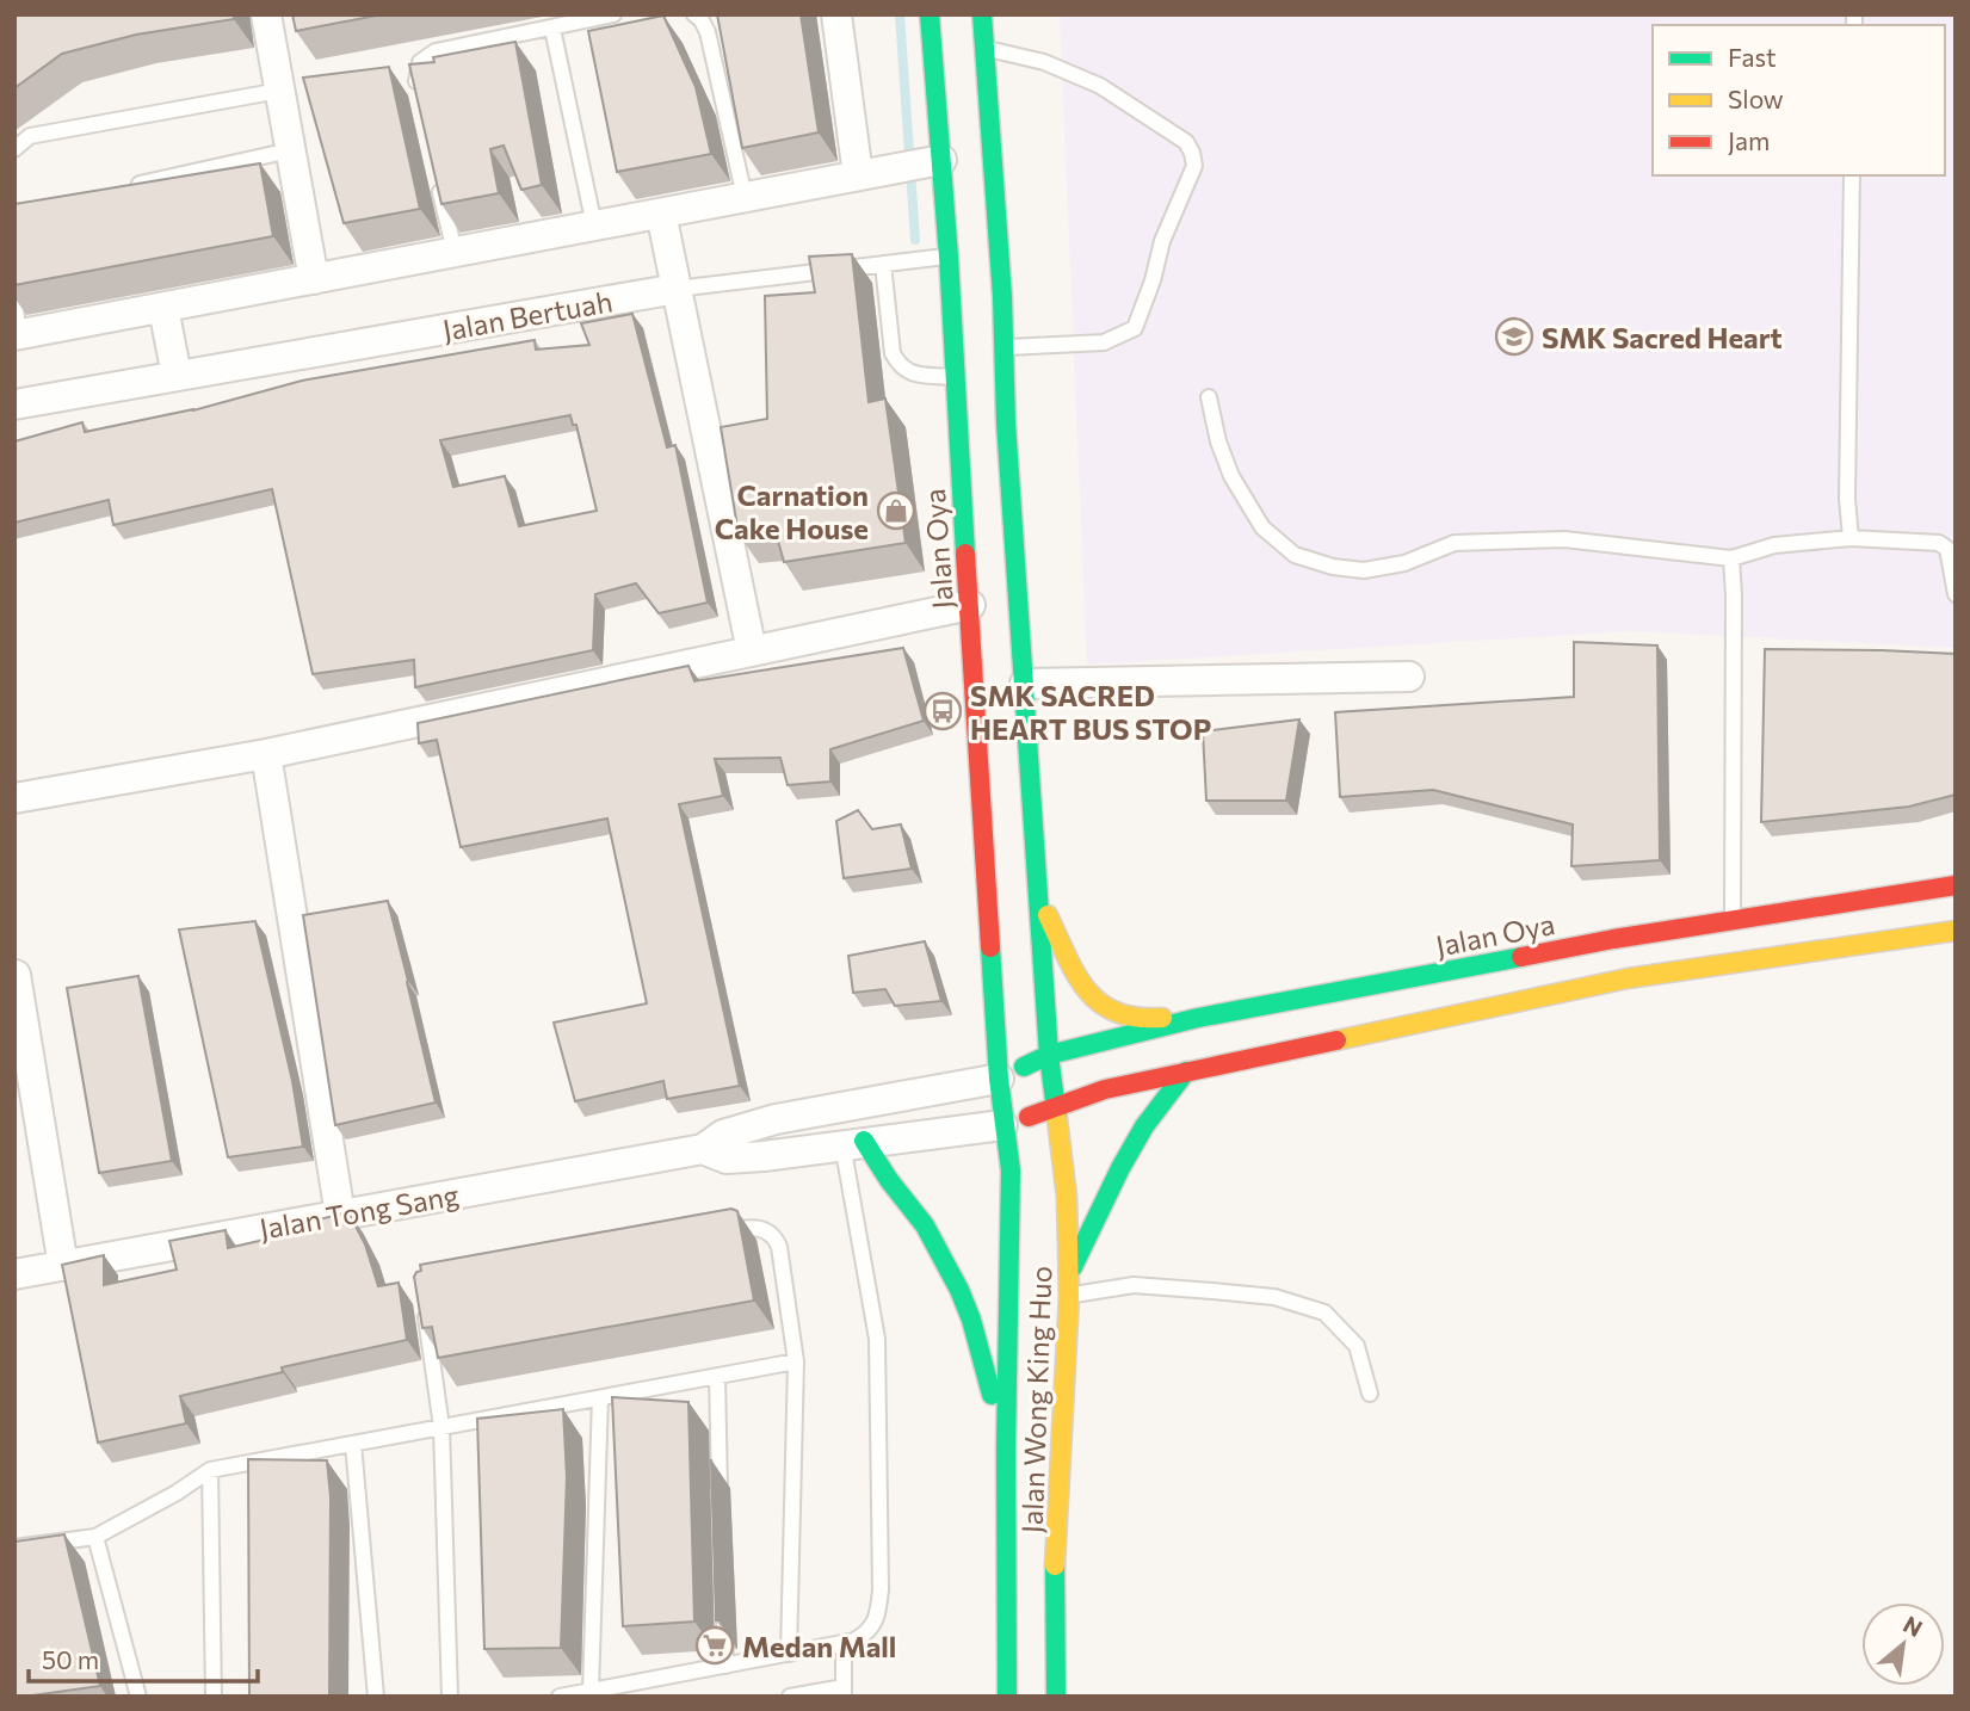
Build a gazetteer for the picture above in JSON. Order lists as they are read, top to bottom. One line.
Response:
{"streets":{"main road":["Jalan Oya","Jalan Wong King Huo"],"street":["Jalan Bertuah","Jalan Tong Sang"]},"crossings":[["Jalan Oya","Jalan Tong Sang"],["Jalan Oya","Jalan Wong King Huo"],["Jalan Tong Sang","Jalan Wong King Huo"]],"places":{"school or university":["SMK Sacred Heart"],"shop":["Carnation Cake House"],"bus stop":["SMK SACRED HEART BUS STOP"],"supermarket":["Medan Mall"]},"legend":["Fast","Slow","Jam"],"scale_bar":"50 m","north":"top right"}
